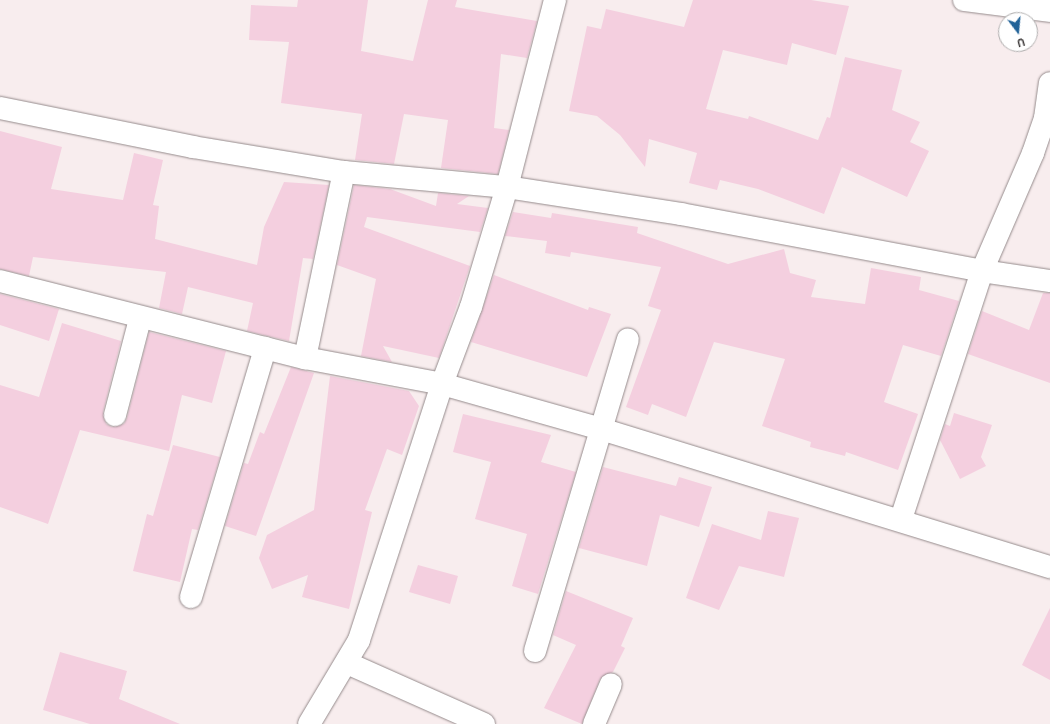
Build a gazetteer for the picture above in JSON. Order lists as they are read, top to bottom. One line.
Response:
{"north":"bottom"}
